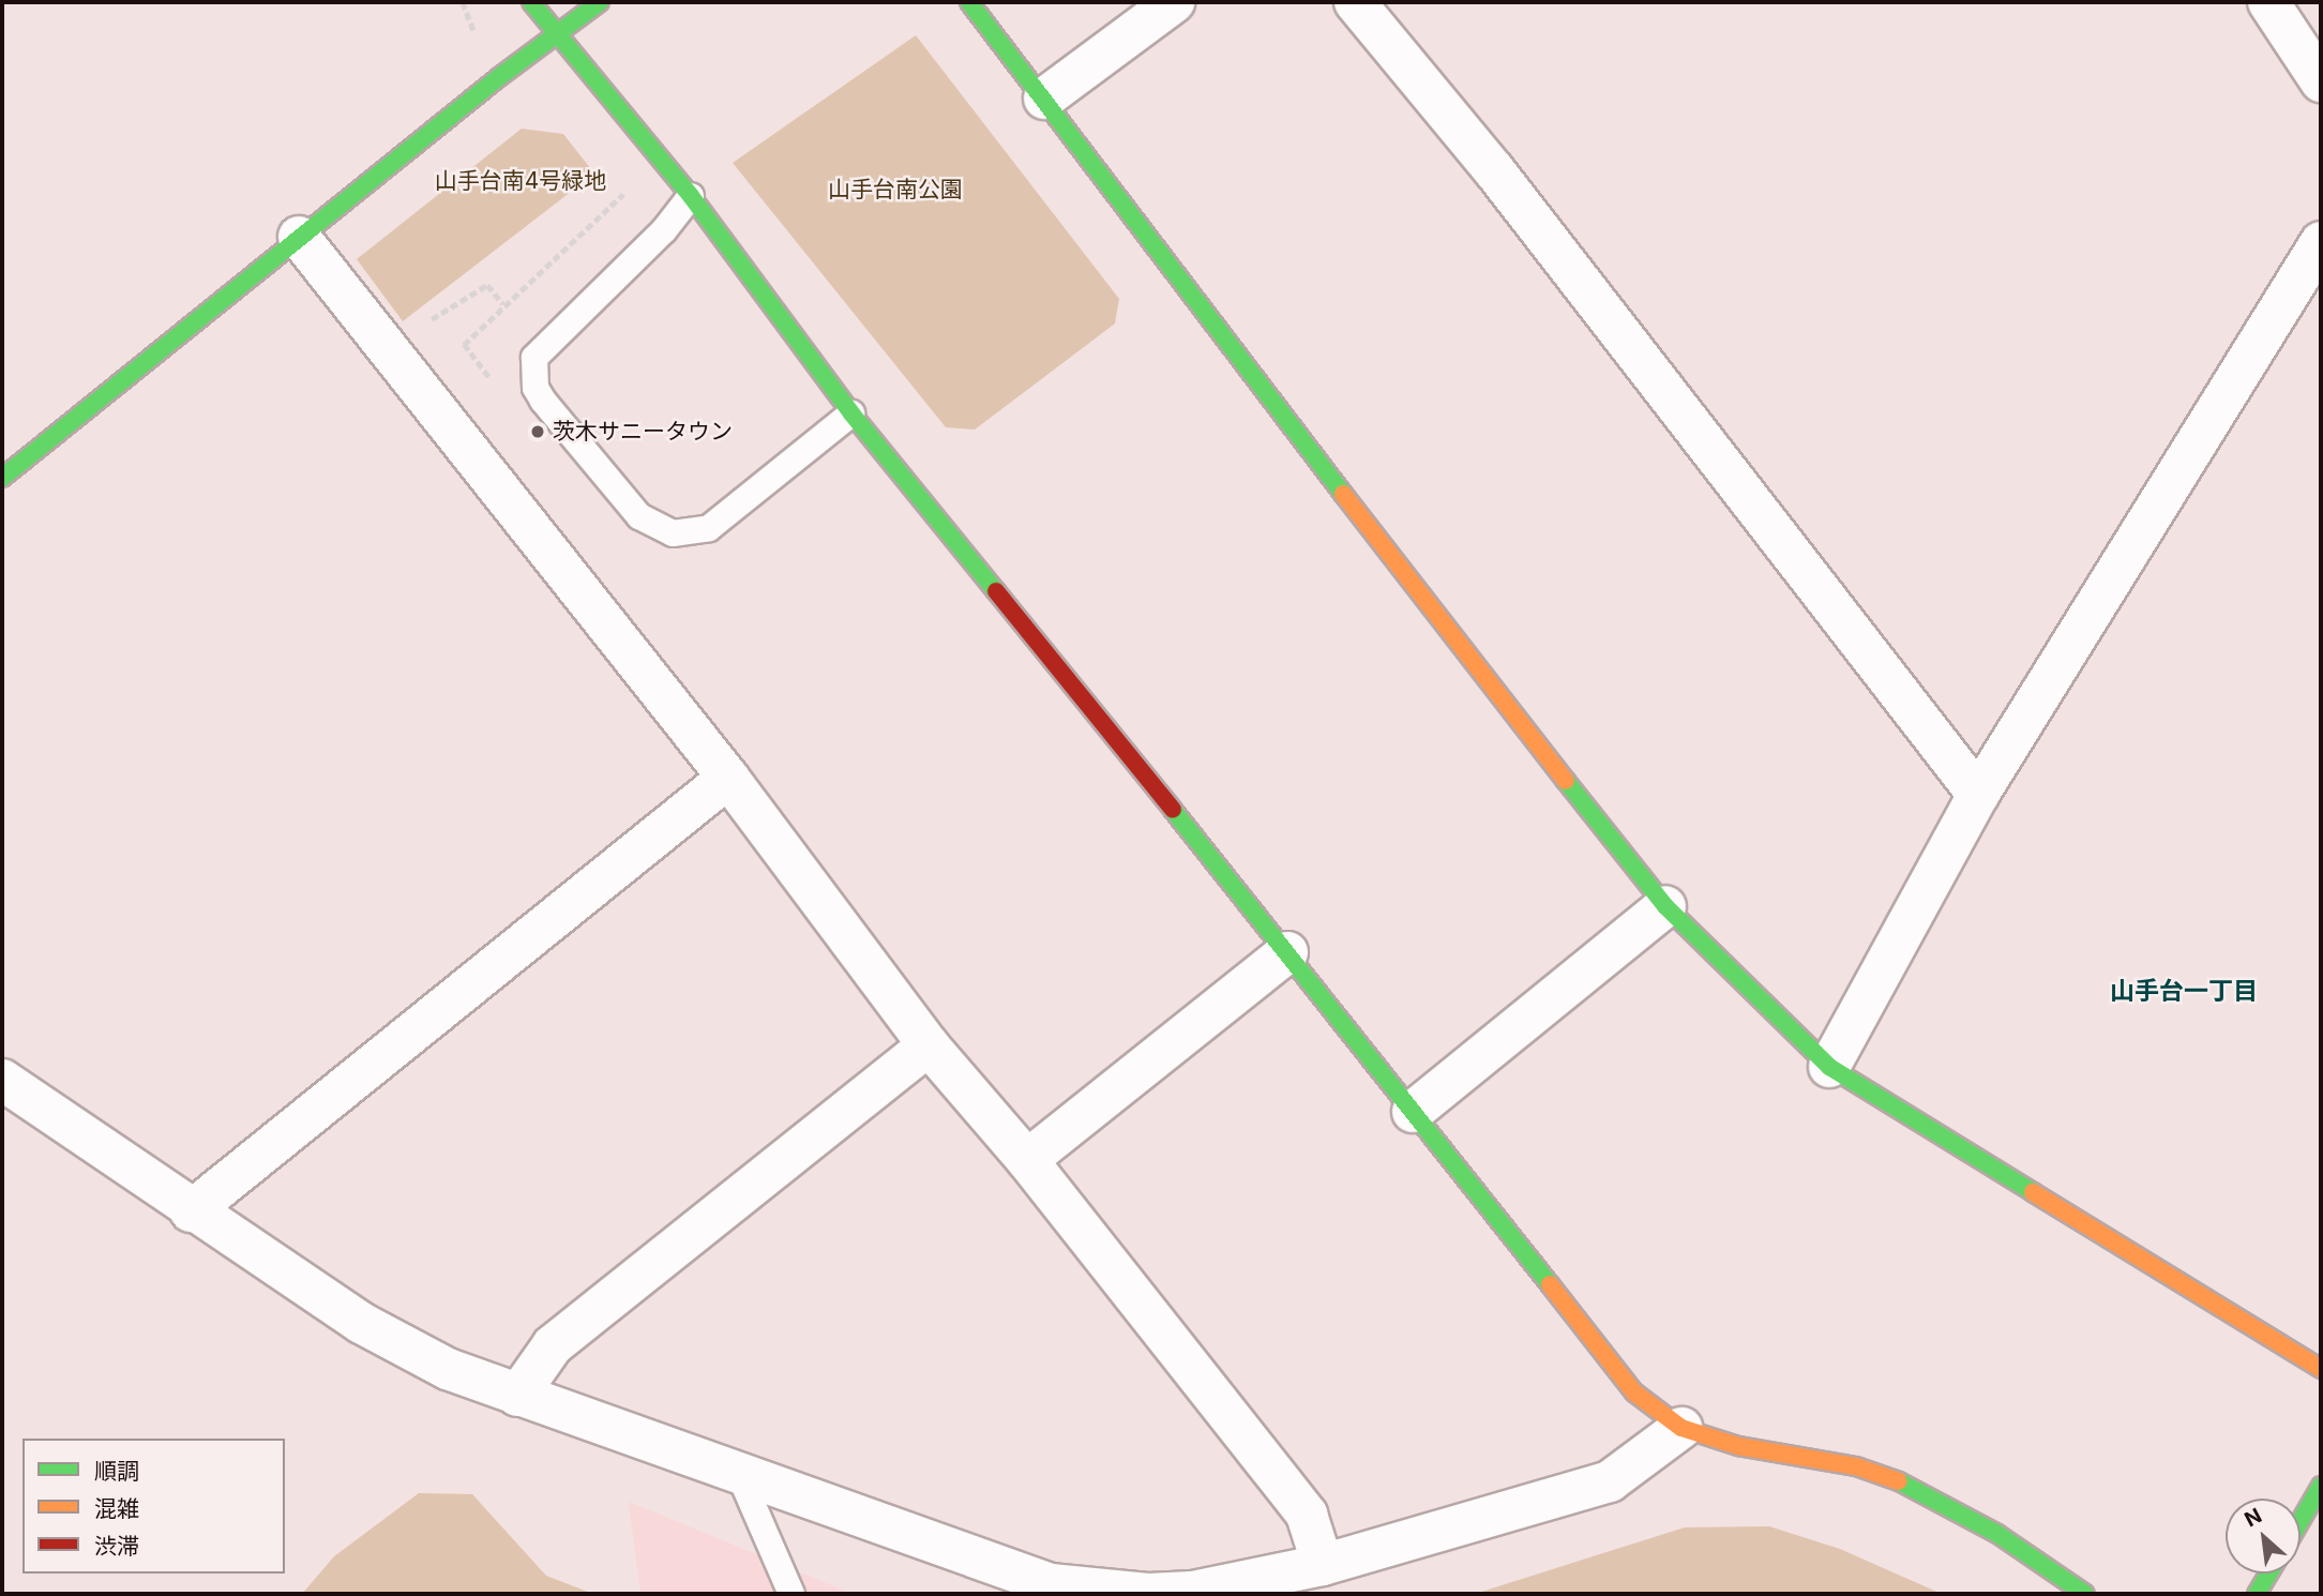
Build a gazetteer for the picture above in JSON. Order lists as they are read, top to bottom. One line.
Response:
{"districts":["山手台一丁目"],"parks":["山手台南4号緑地","山手台南公園"],"places":["茨木サニータウン"],"legend":["順調","混雑","渋滞"],"north":"top left"}
